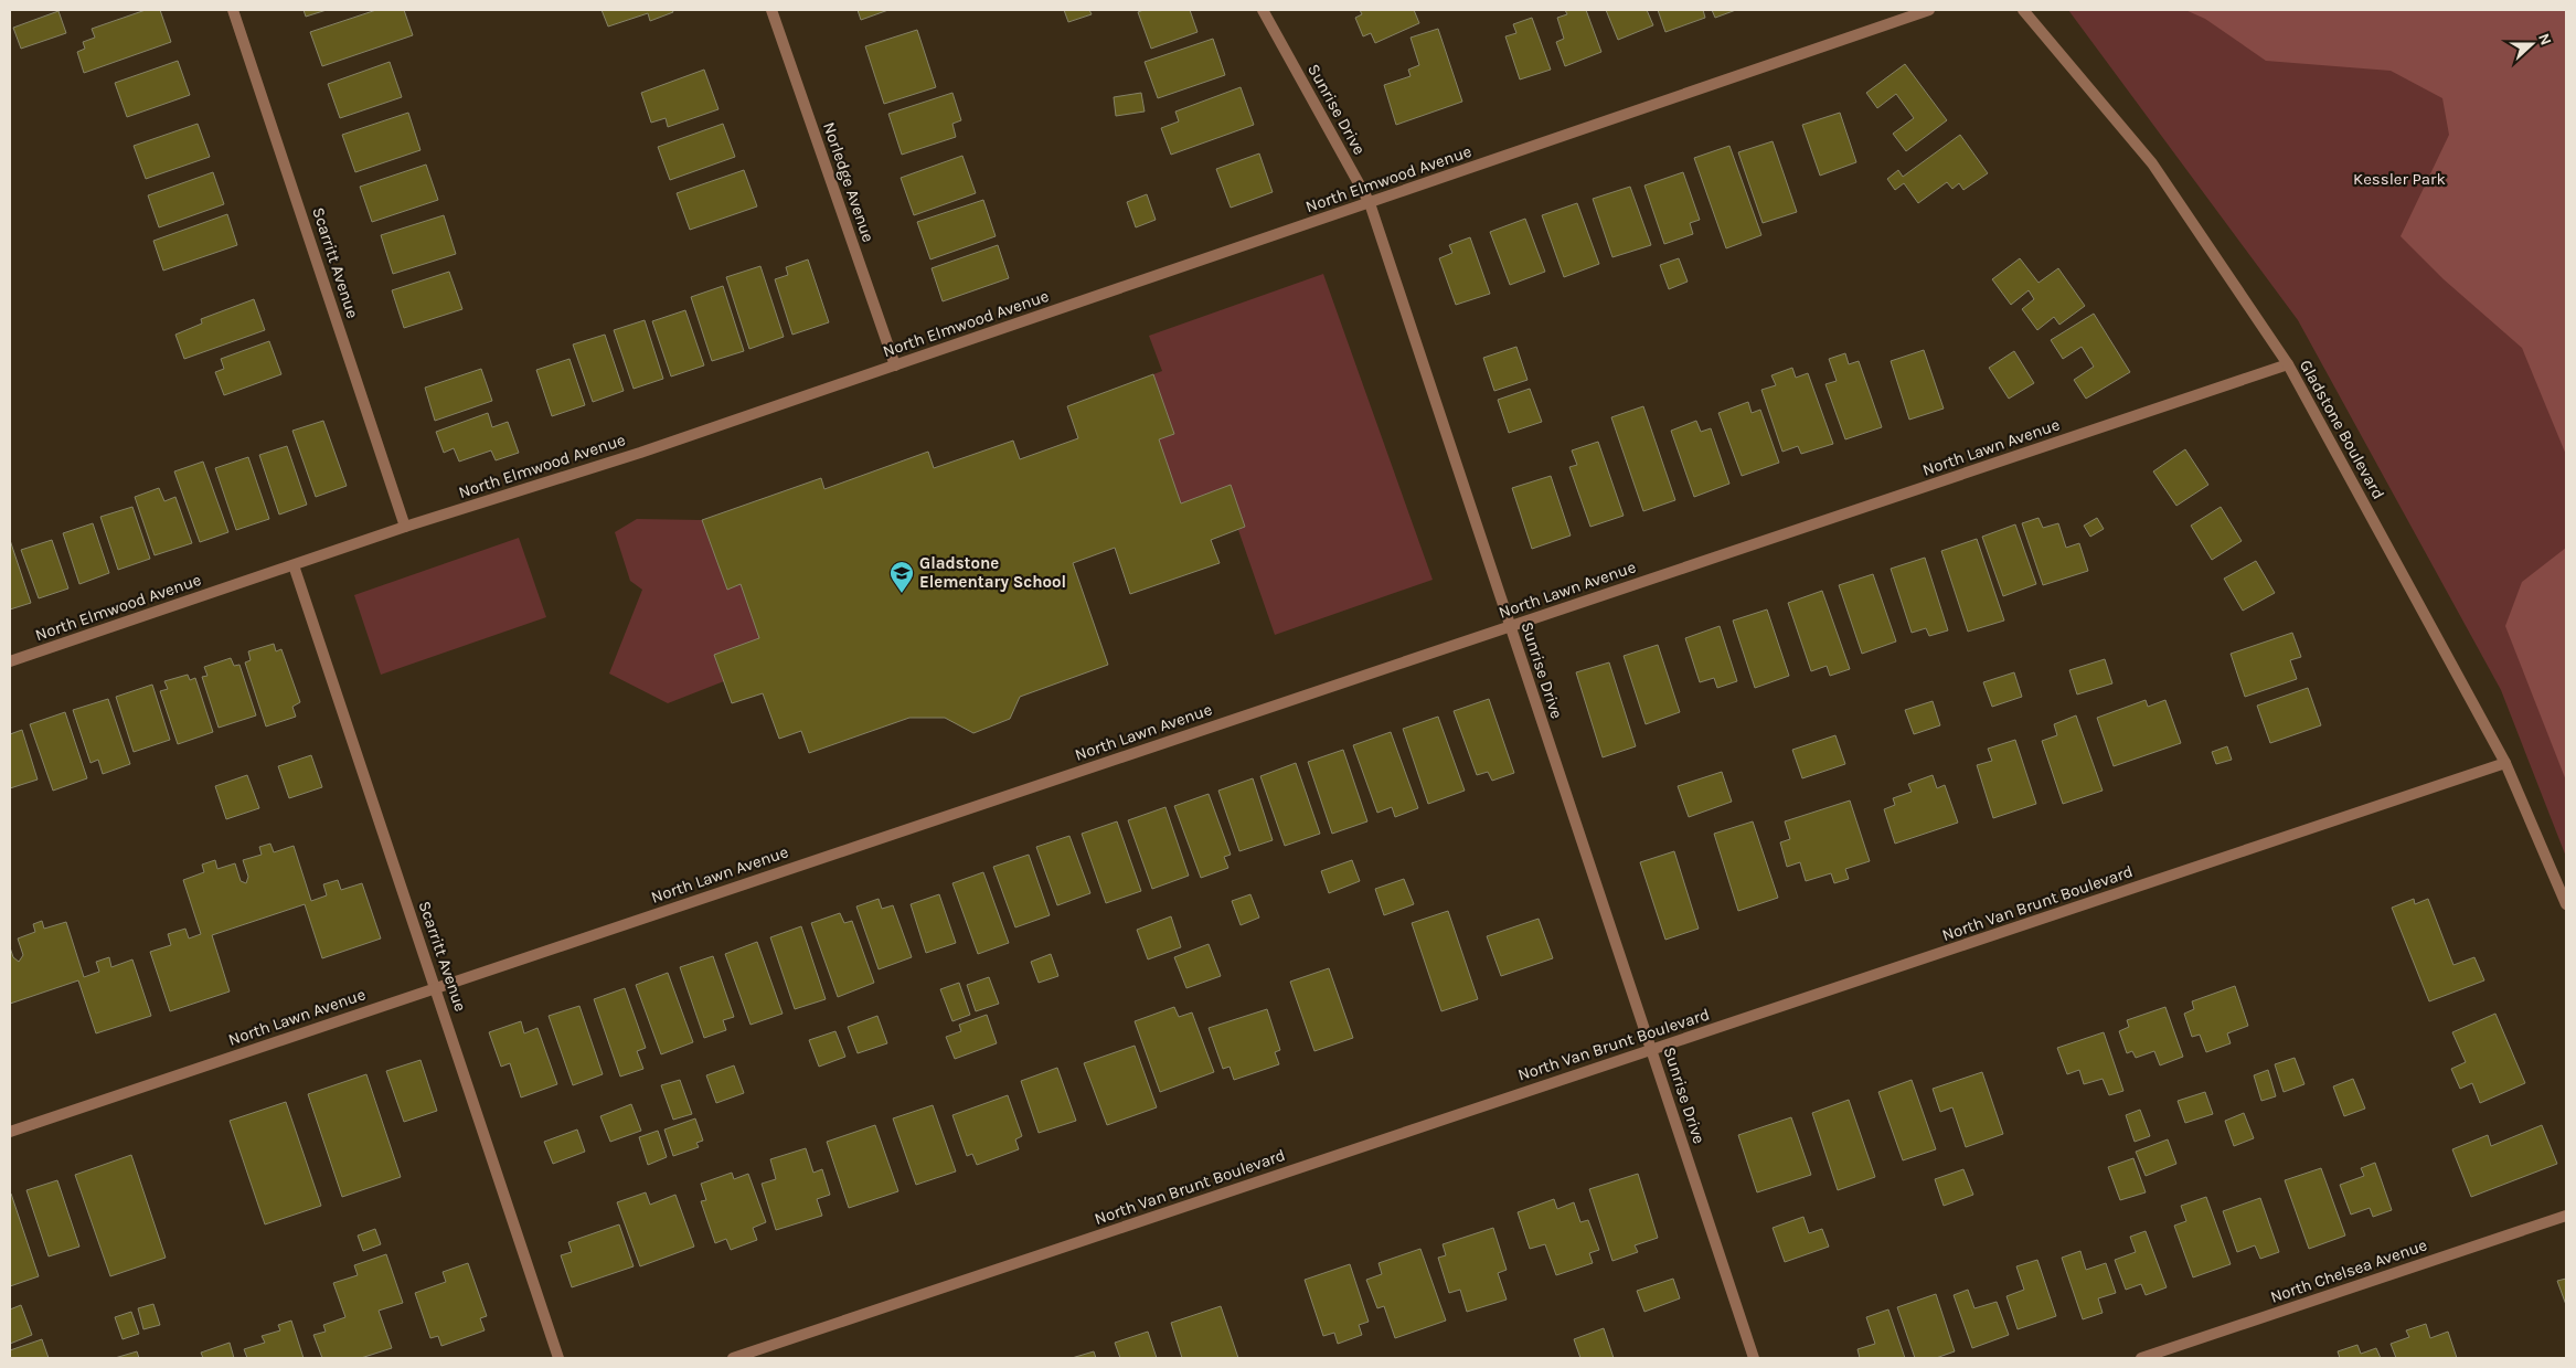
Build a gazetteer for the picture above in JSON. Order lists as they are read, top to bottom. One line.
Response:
{"streets":{"street":["Sunrise Drive","North Elmwood Avenue","Norledge Avenue","Scarritt Avenue","Gladstone Boulevard","North Lawn Avenue","North Van Brunt Boulevard","North Chelsea Avenue"]},"crossings":[["Sunrise Drive","North Elmwood Avenue"],["Sunrise Drive","North Lawn Avenue"],["Sunrise Drive","North Van Brunt Boulevard"],["North Elmwood Avenue","Norledge Avenue"],["North Elmwood Avenue","Scarritt Avenue"],["Scarritt Avenue","North Lawn Avenue"],["Gladstone Boulevard","North Lawn Avenue"],["Gladstone Boulevard","North Van Brunt Boulevard"]],"parks":["Kessler Park"],"places":{"school or university":["Gladstone Elementary School"]},"north":"right"}
